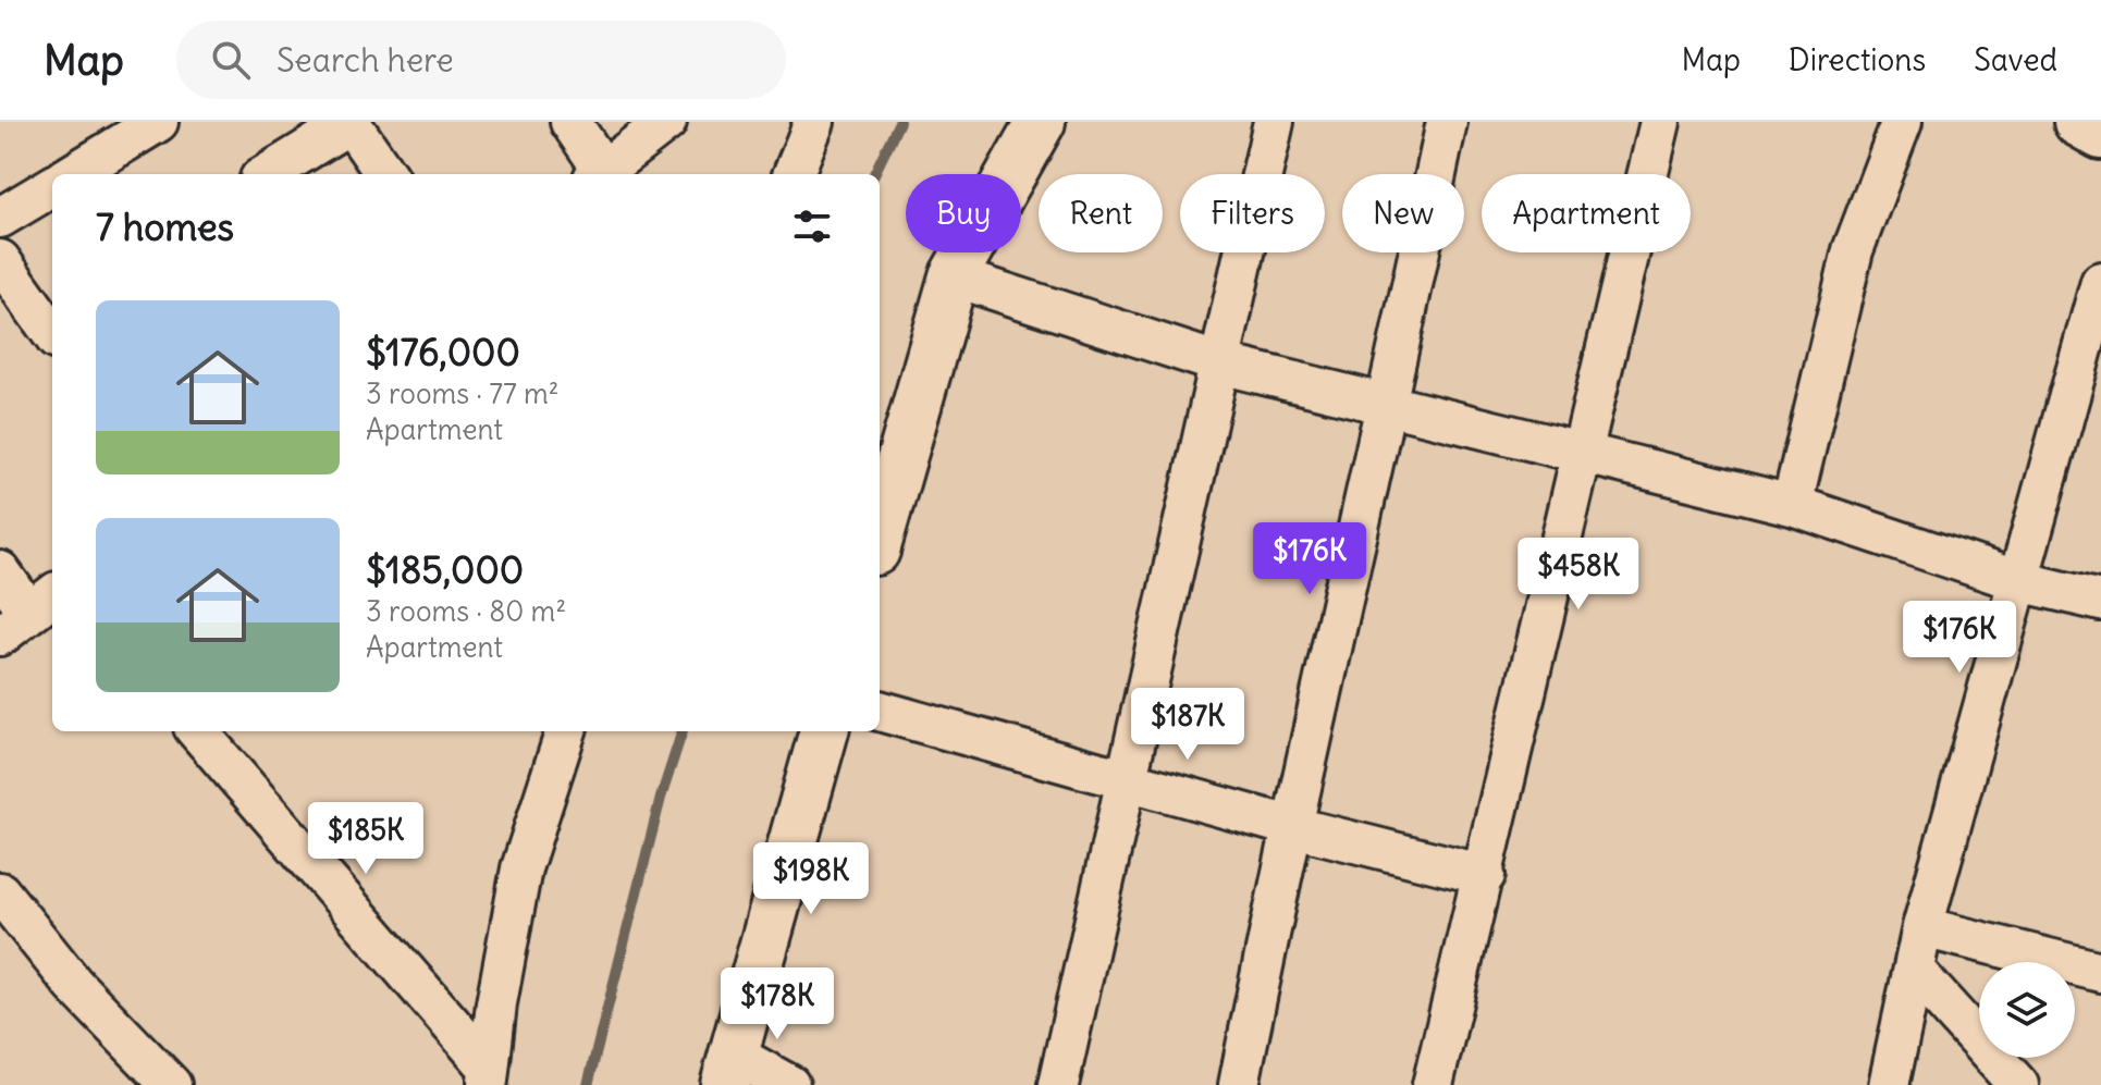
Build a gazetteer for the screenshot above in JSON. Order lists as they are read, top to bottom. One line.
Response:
{"page":{"header":"Map","search":"Search here","nav":["Map","Directions","Saved"],"chip":["Buy","Rent","Filters","New","Apartment"],"heading":"7 homes","list":[{"name":"$176,000","note":"3 rooms · 77 m² · Apartment"},{"name":"$185,000","note":"3 rooms · 80 m² · Apartment"}],"price":["$176K","$458K","$176K","$187K","$185K","$198K","$178K"]}}
